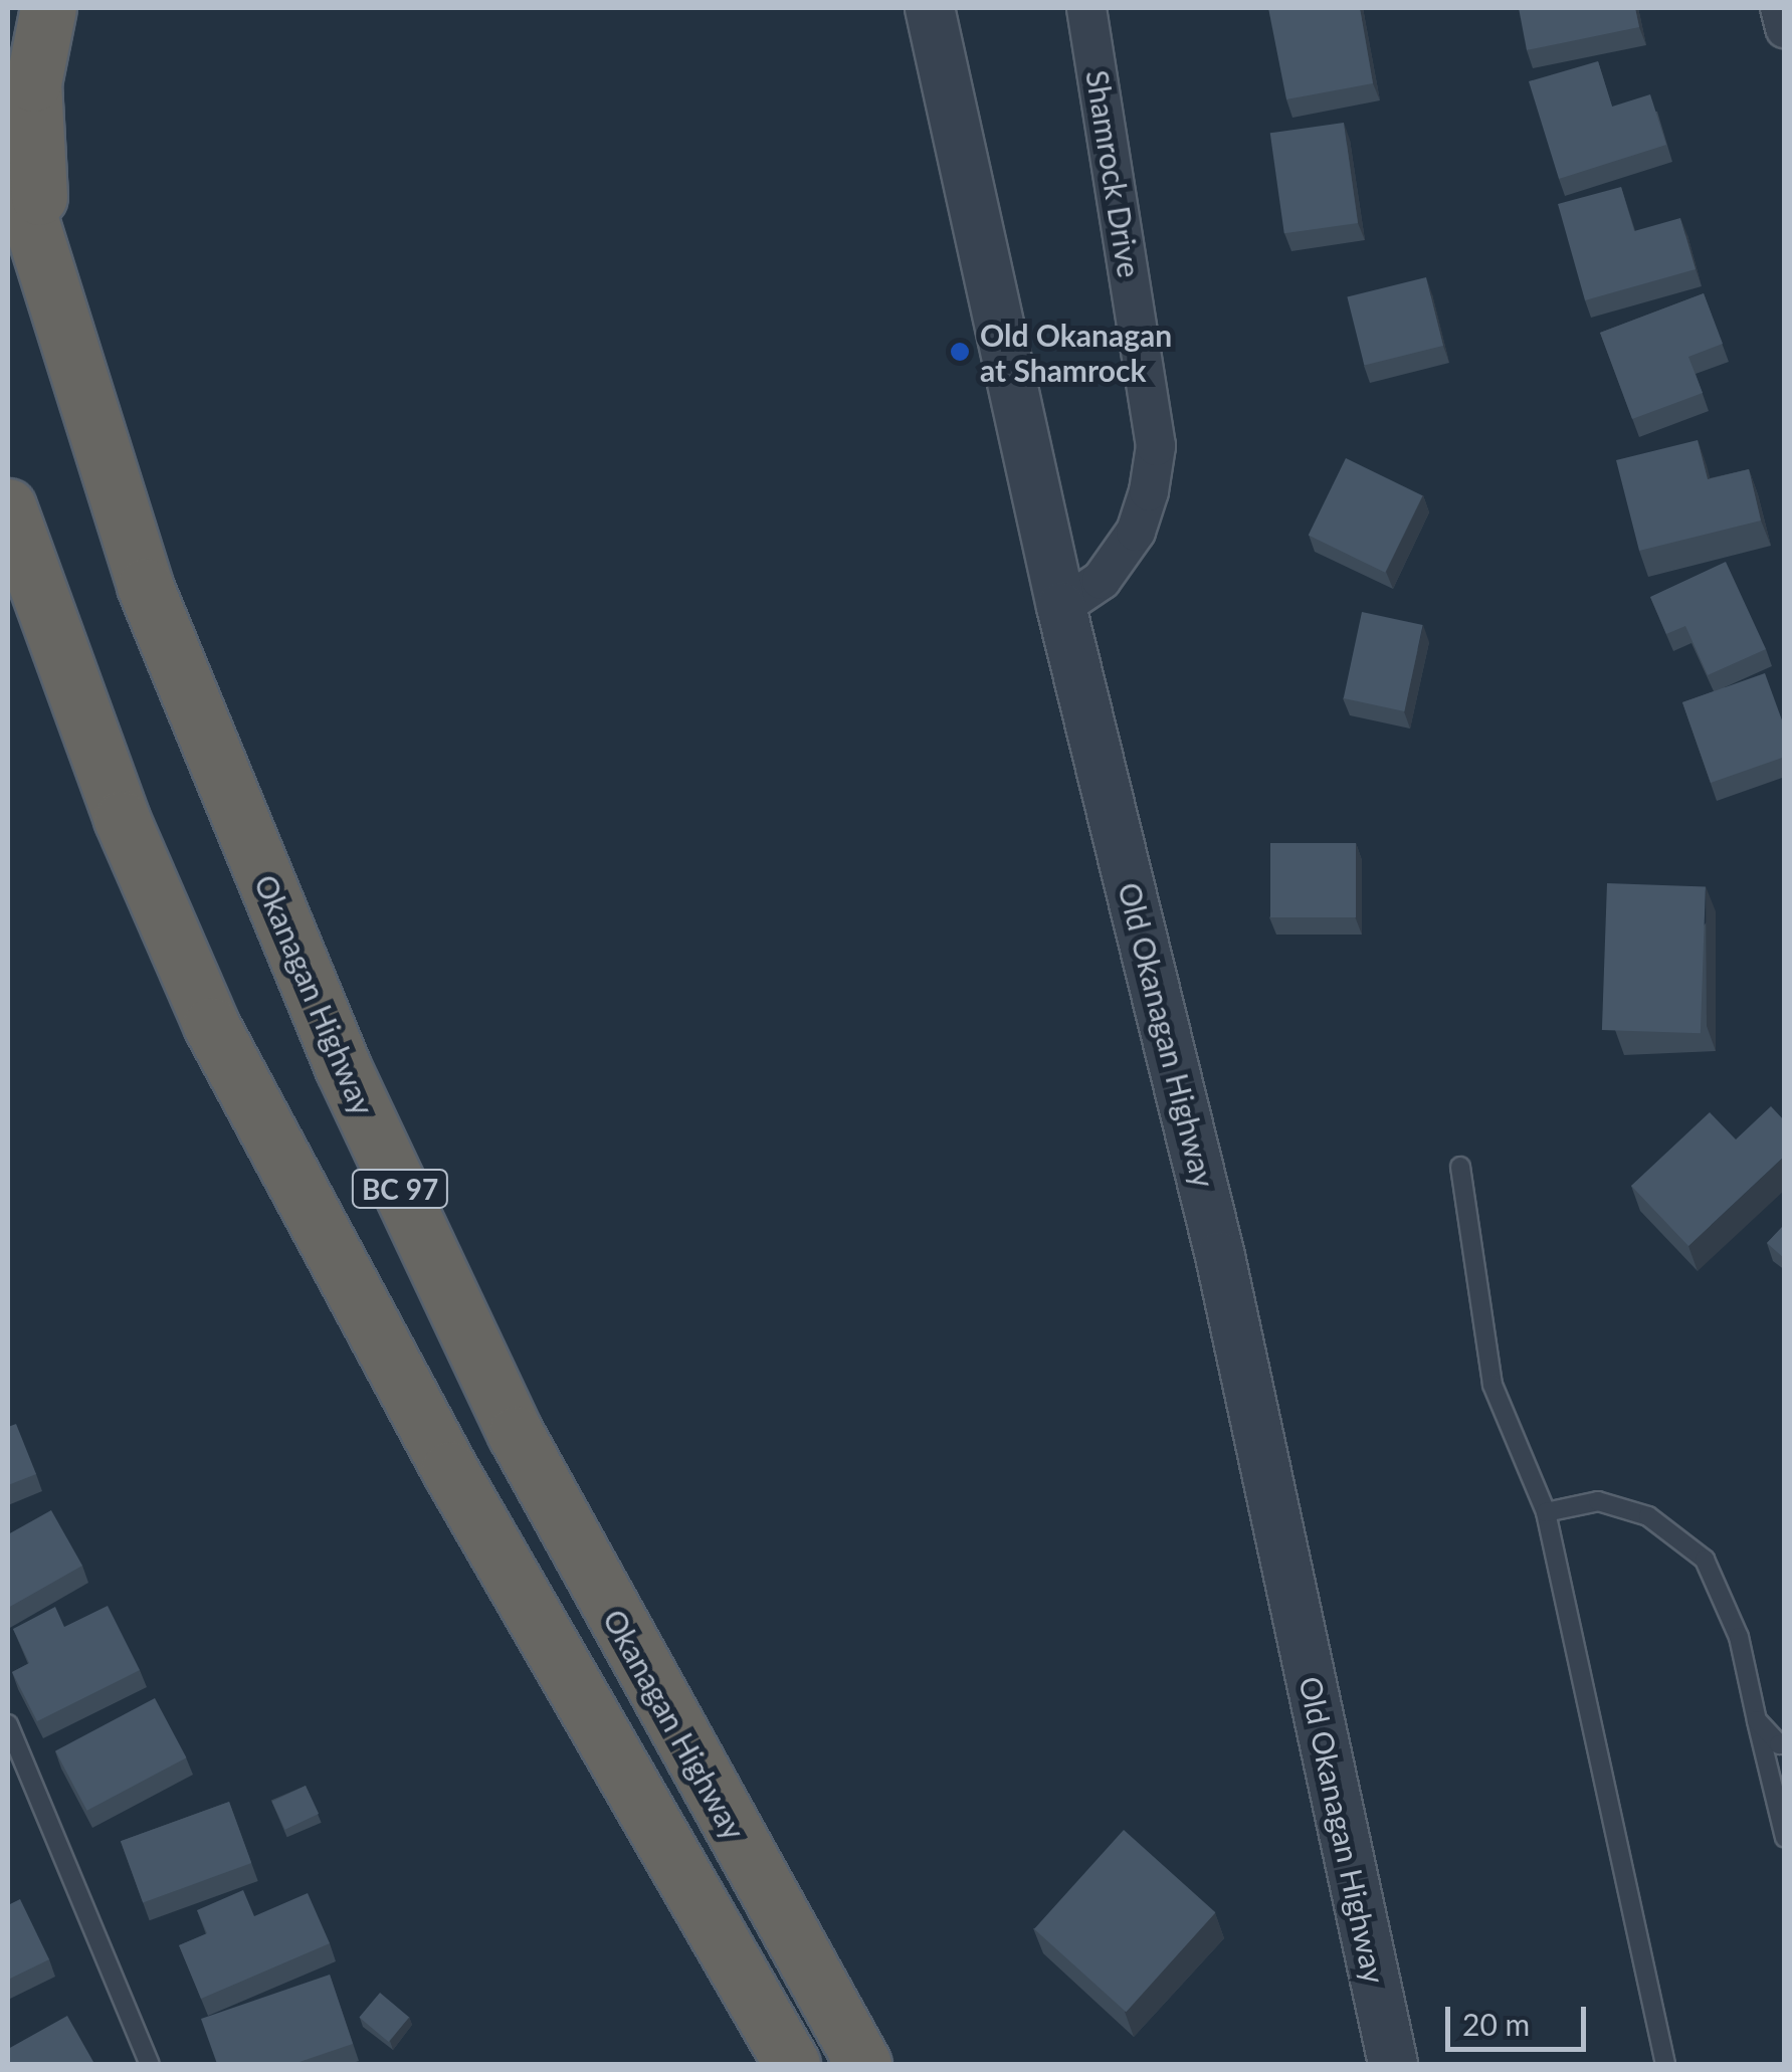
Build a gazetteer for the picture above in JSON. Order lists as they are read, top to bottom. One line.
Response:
{"streets":{"highway":["Okanagan Highway","BC 97"],"street":["Shamrock Drive","Old Okanagan Highway"]},"crossings":[["Shamrock Drive","Old Okanagan Highway"]],"places":["Old Okanagan at Shamrock"],"scale_bar":"20 m"}
